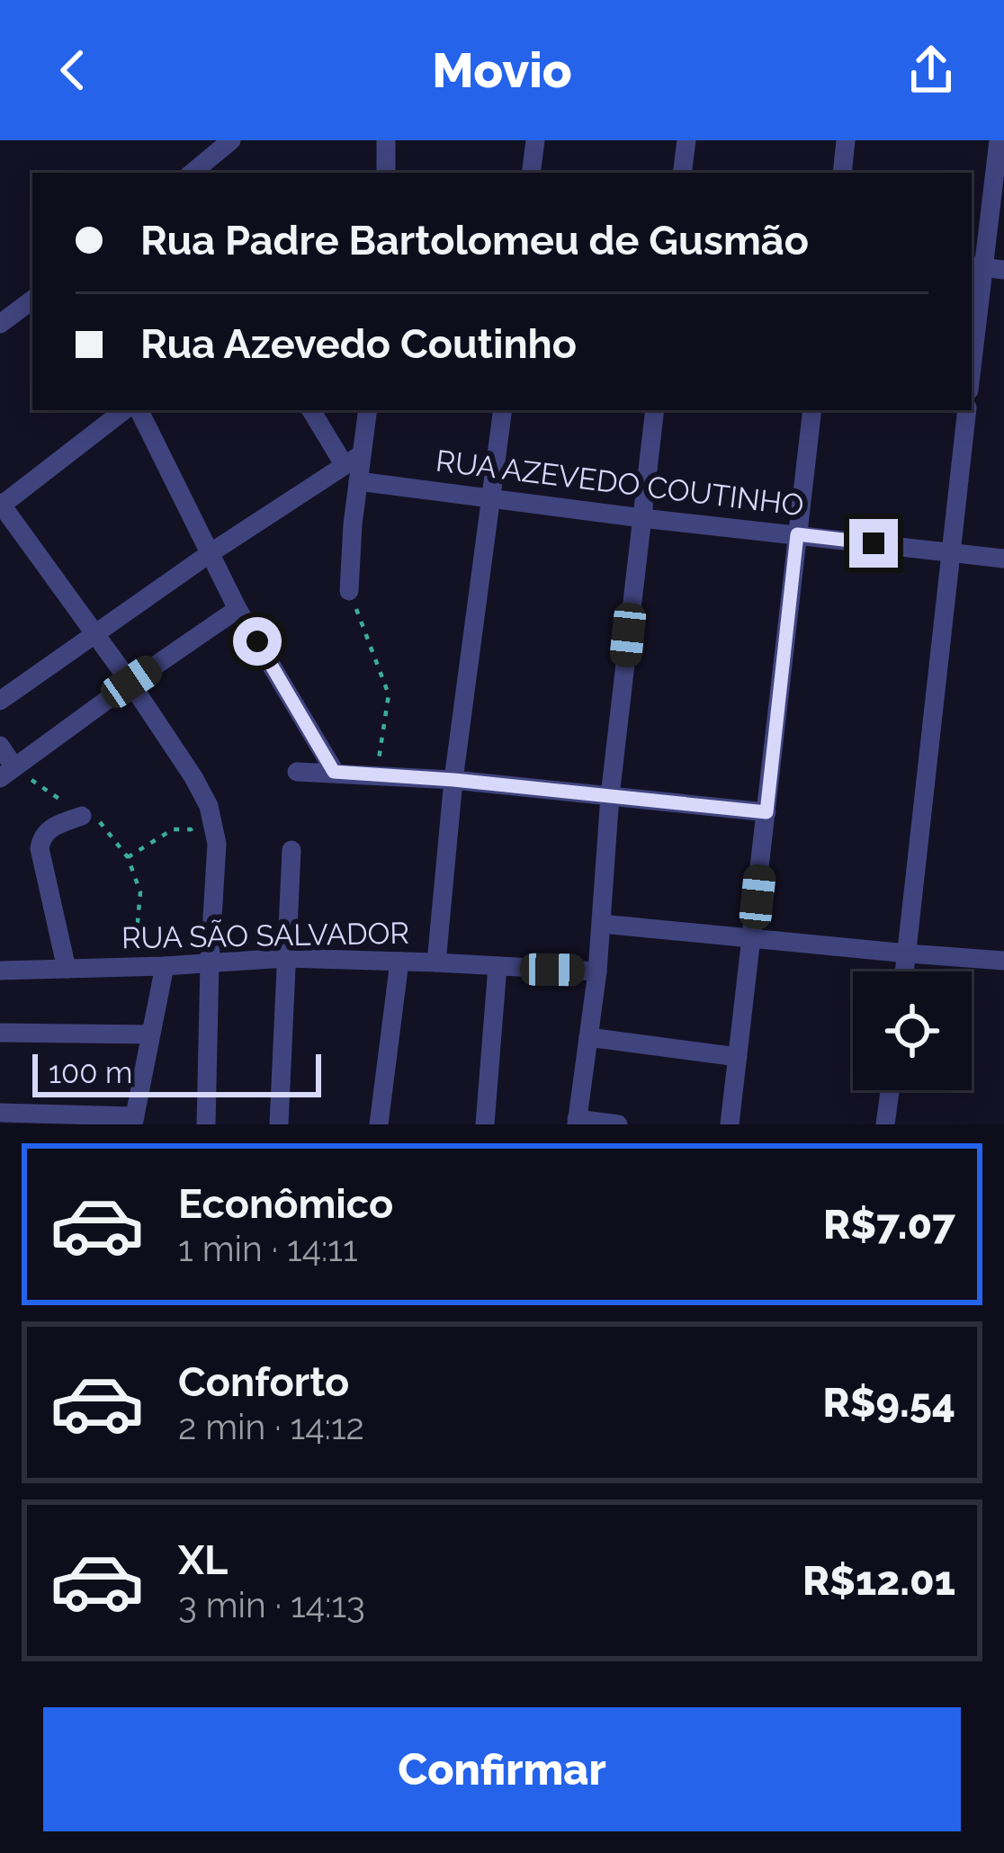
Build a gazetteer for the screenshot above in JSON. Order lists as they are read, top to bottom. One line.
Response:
{"streets":{"street":["RUA AZEVEDO COUTINHO","RUA SÃO SALVADOR"]},"scale_bar":"100 m","page":{"header":"Movio","banner":["Rua Padre Bartolomeu de Gusmão","Rua Azevedo Coutinho"],"scale":"100 m","list":[{"name":"Econômico","note":"1 min · 14:11","value":"R$7.07"},{"name":"Conforto","note":"2 min · 14:12","value":"R$9.54"},{"name":"XL","note":"3 min · 14:13","value":"R$12.01"}],"buttons":"Confirmar"}}
